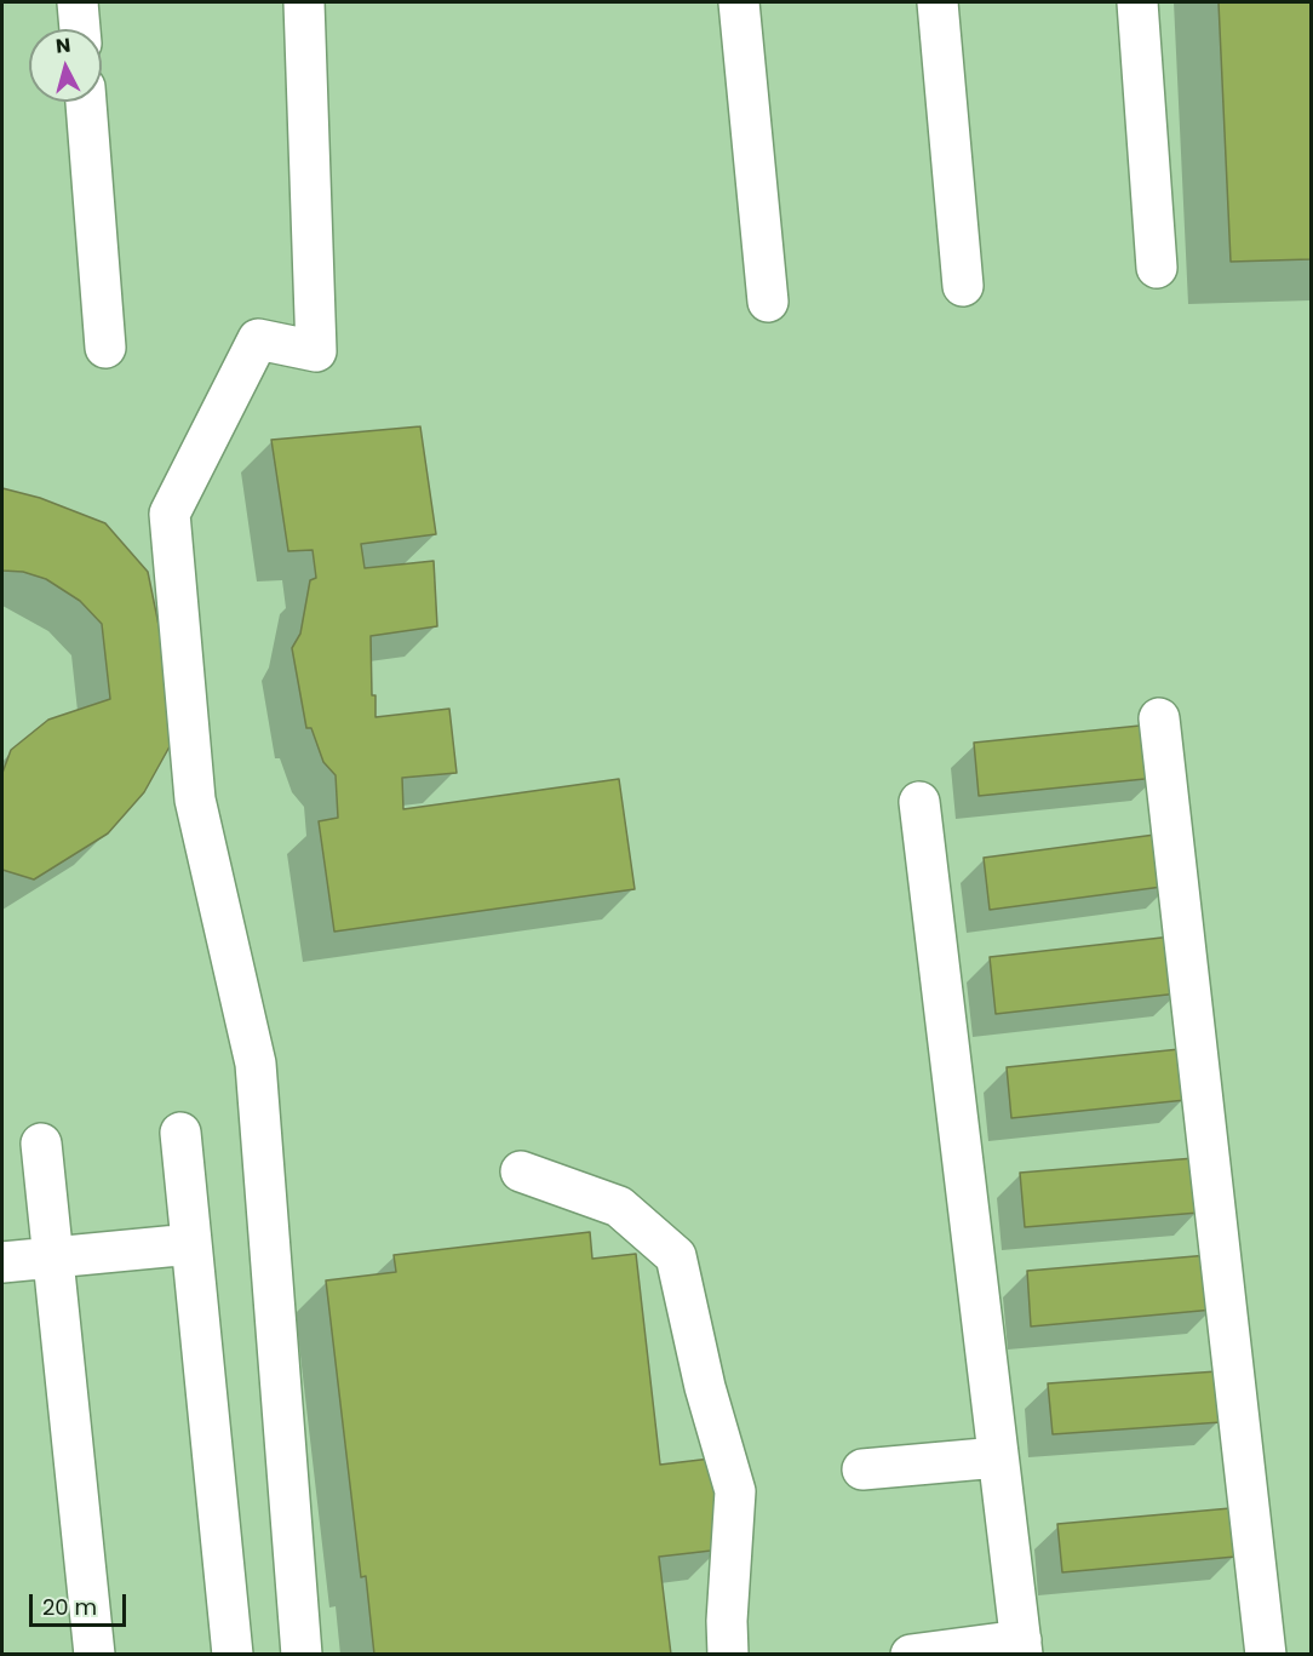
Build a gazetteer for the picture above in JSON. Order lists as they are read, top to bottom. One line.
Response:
{"scale_bar":"20 m","north":"top"}
